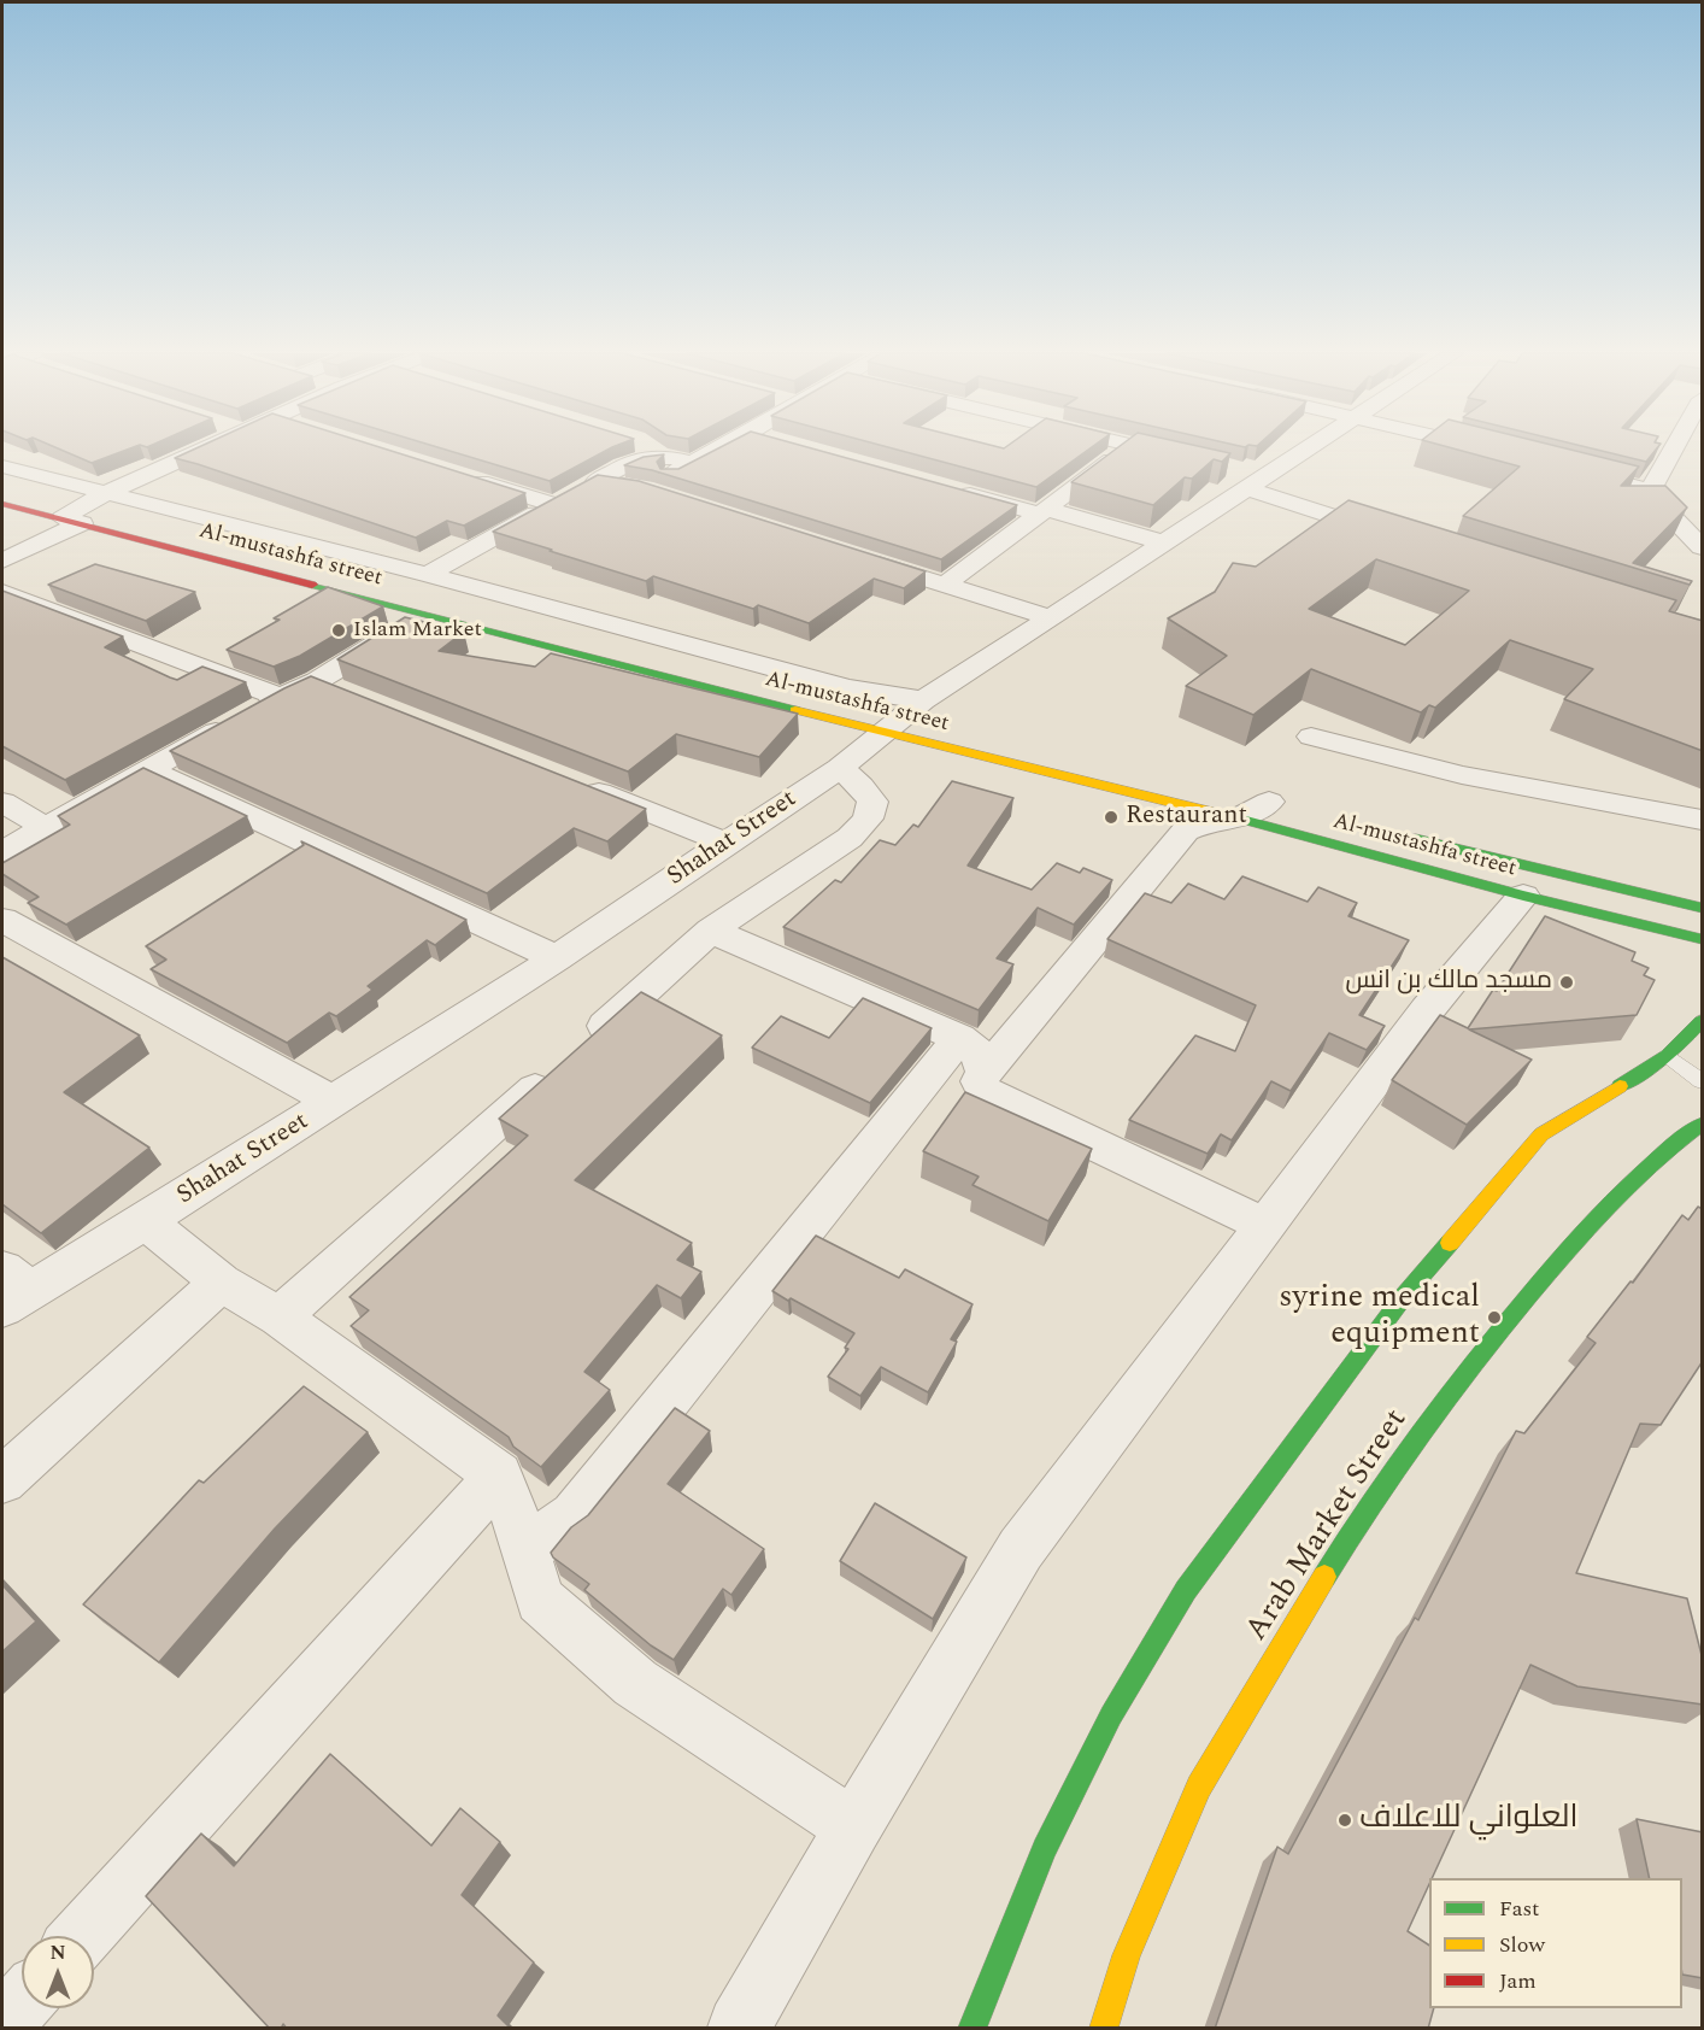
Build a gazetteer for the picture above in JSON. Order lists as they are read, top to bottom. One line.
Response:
{"streets":{"main road":["Al-mustashfa street","Arab Market Street"],"street":["Shahat Street"]},"crossings":[["Al-mustashfa street","Shahat Street"]],"places":["Islam Market","Restaurant","مسجد مالك بن انس","syrine medical equipment","العلواني للاعلاف"],"legend":["Fast","Slow","Jam"],"north":"top"}
